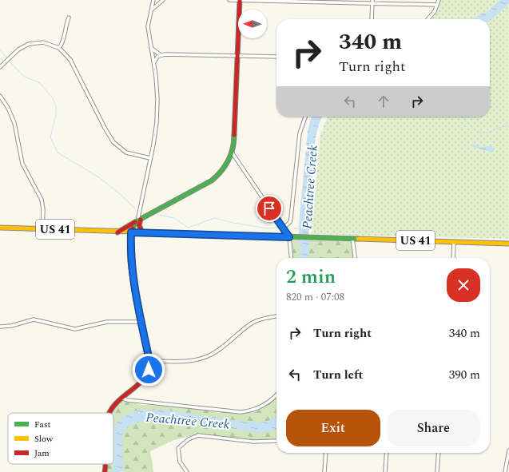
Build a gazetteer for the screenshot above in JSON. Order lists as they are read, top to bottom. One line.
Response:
{"streets":{"main road":["US 41"]},"water":["Peachtree Creek"],"legend":["Fast","Slow","Jam"],"north":"left","page":{"turn":["340 m","Turn right"],"heading":["2 min","820 m · 07:08"],"list":[{"name":"Turn right","value":"340 m"},{"name":"Turn left","value":"390 m"}],"buttons":["Exit","Share"]}}
